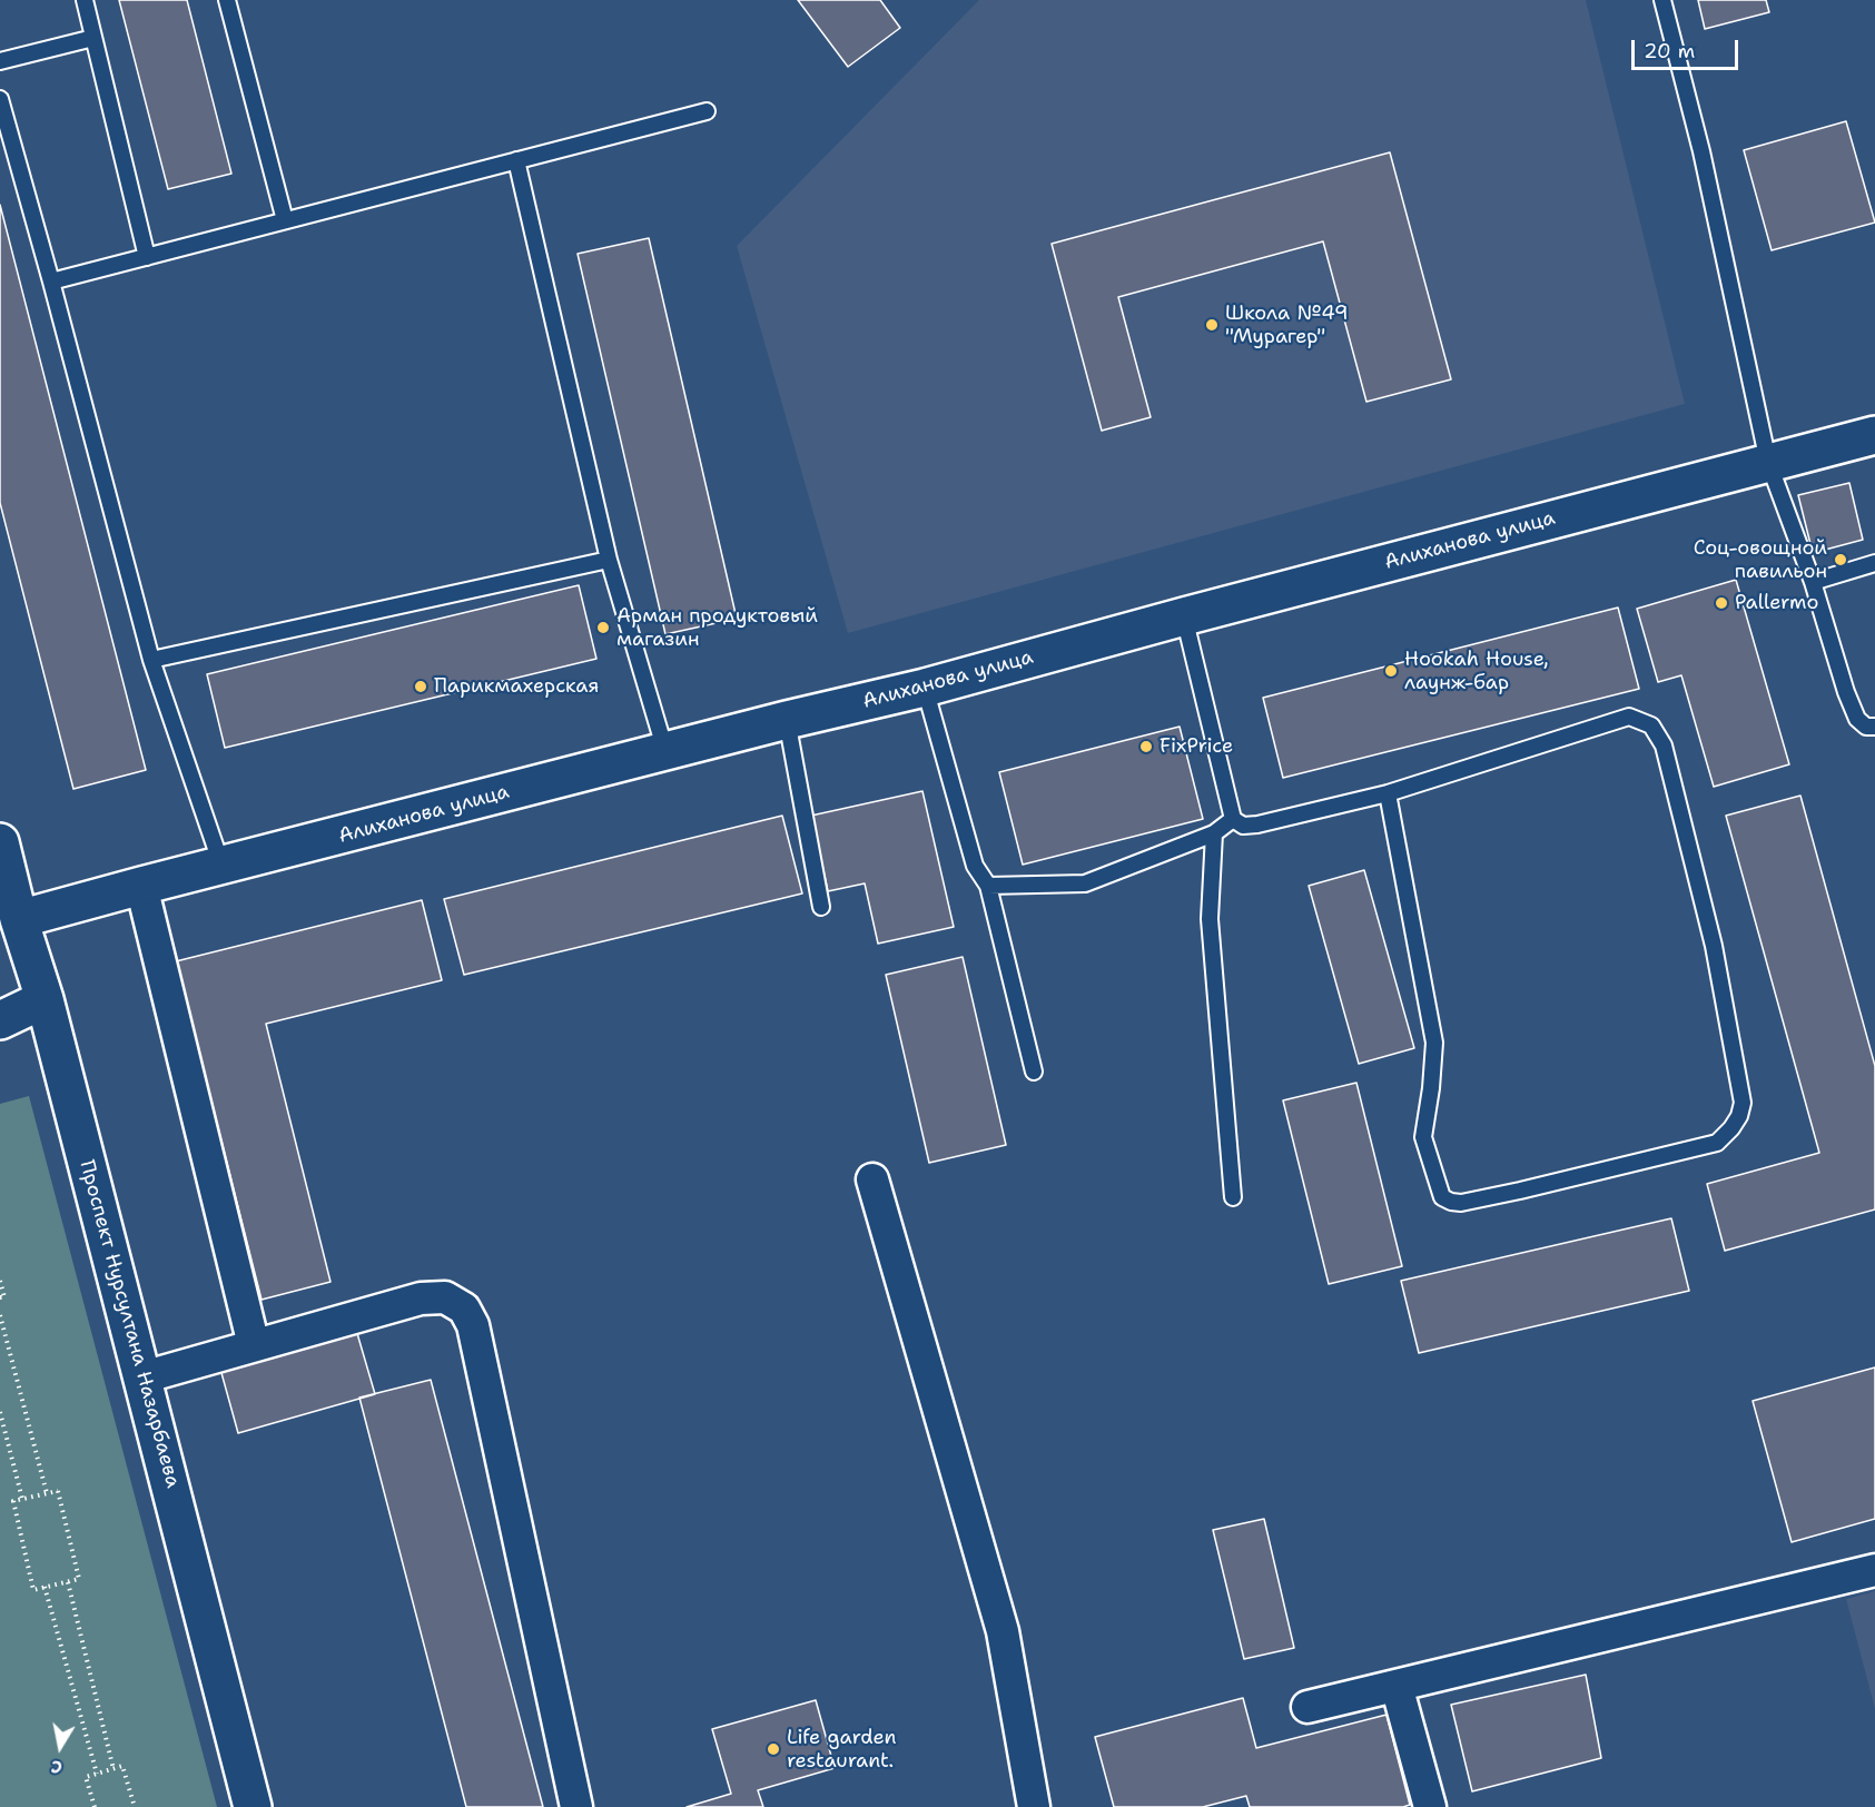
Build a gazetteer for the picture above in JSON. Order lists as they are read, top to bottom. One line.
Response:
{"streets":{"street":["Алиханова улица","Проспект Нурсултана Назарбаева"]},"crossings":[["Алиханова улица","Проспект Нурсултана Назарбаева"]],"places":["Школа №49 \"Мурагер\"","Соц-овощной павильон","Pallermo","Арман продуктовый магазин","Hookah House, лаунж-бар","Парикмахерская","FixPrice","Life garden restaurant."],"scale_bar":"20 m","north":"bottom"}
